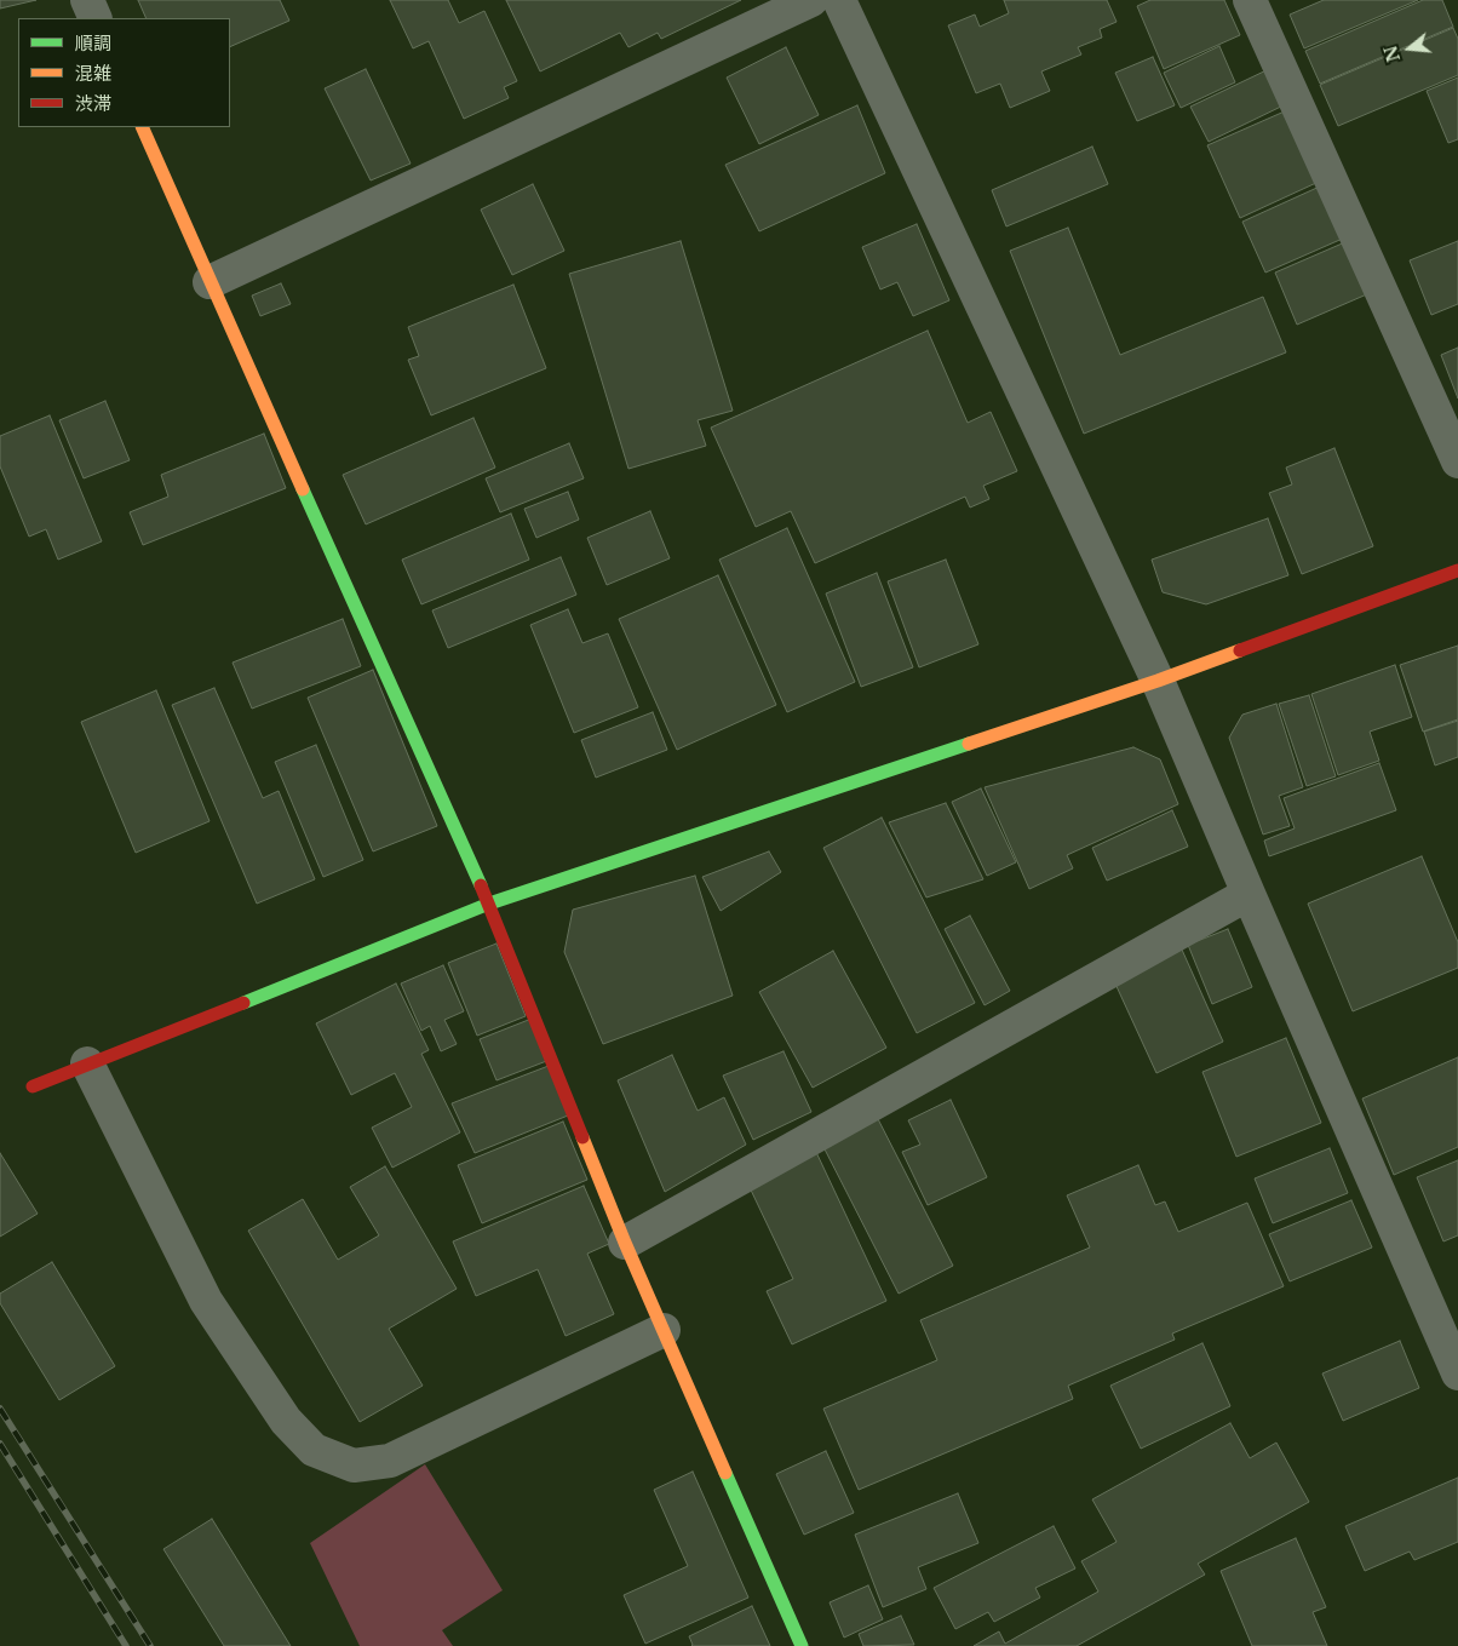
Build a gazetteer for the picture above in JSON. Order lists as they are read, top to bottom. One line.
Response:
{"legend":["順調","混雑","渋滞"],"north":"left"}
